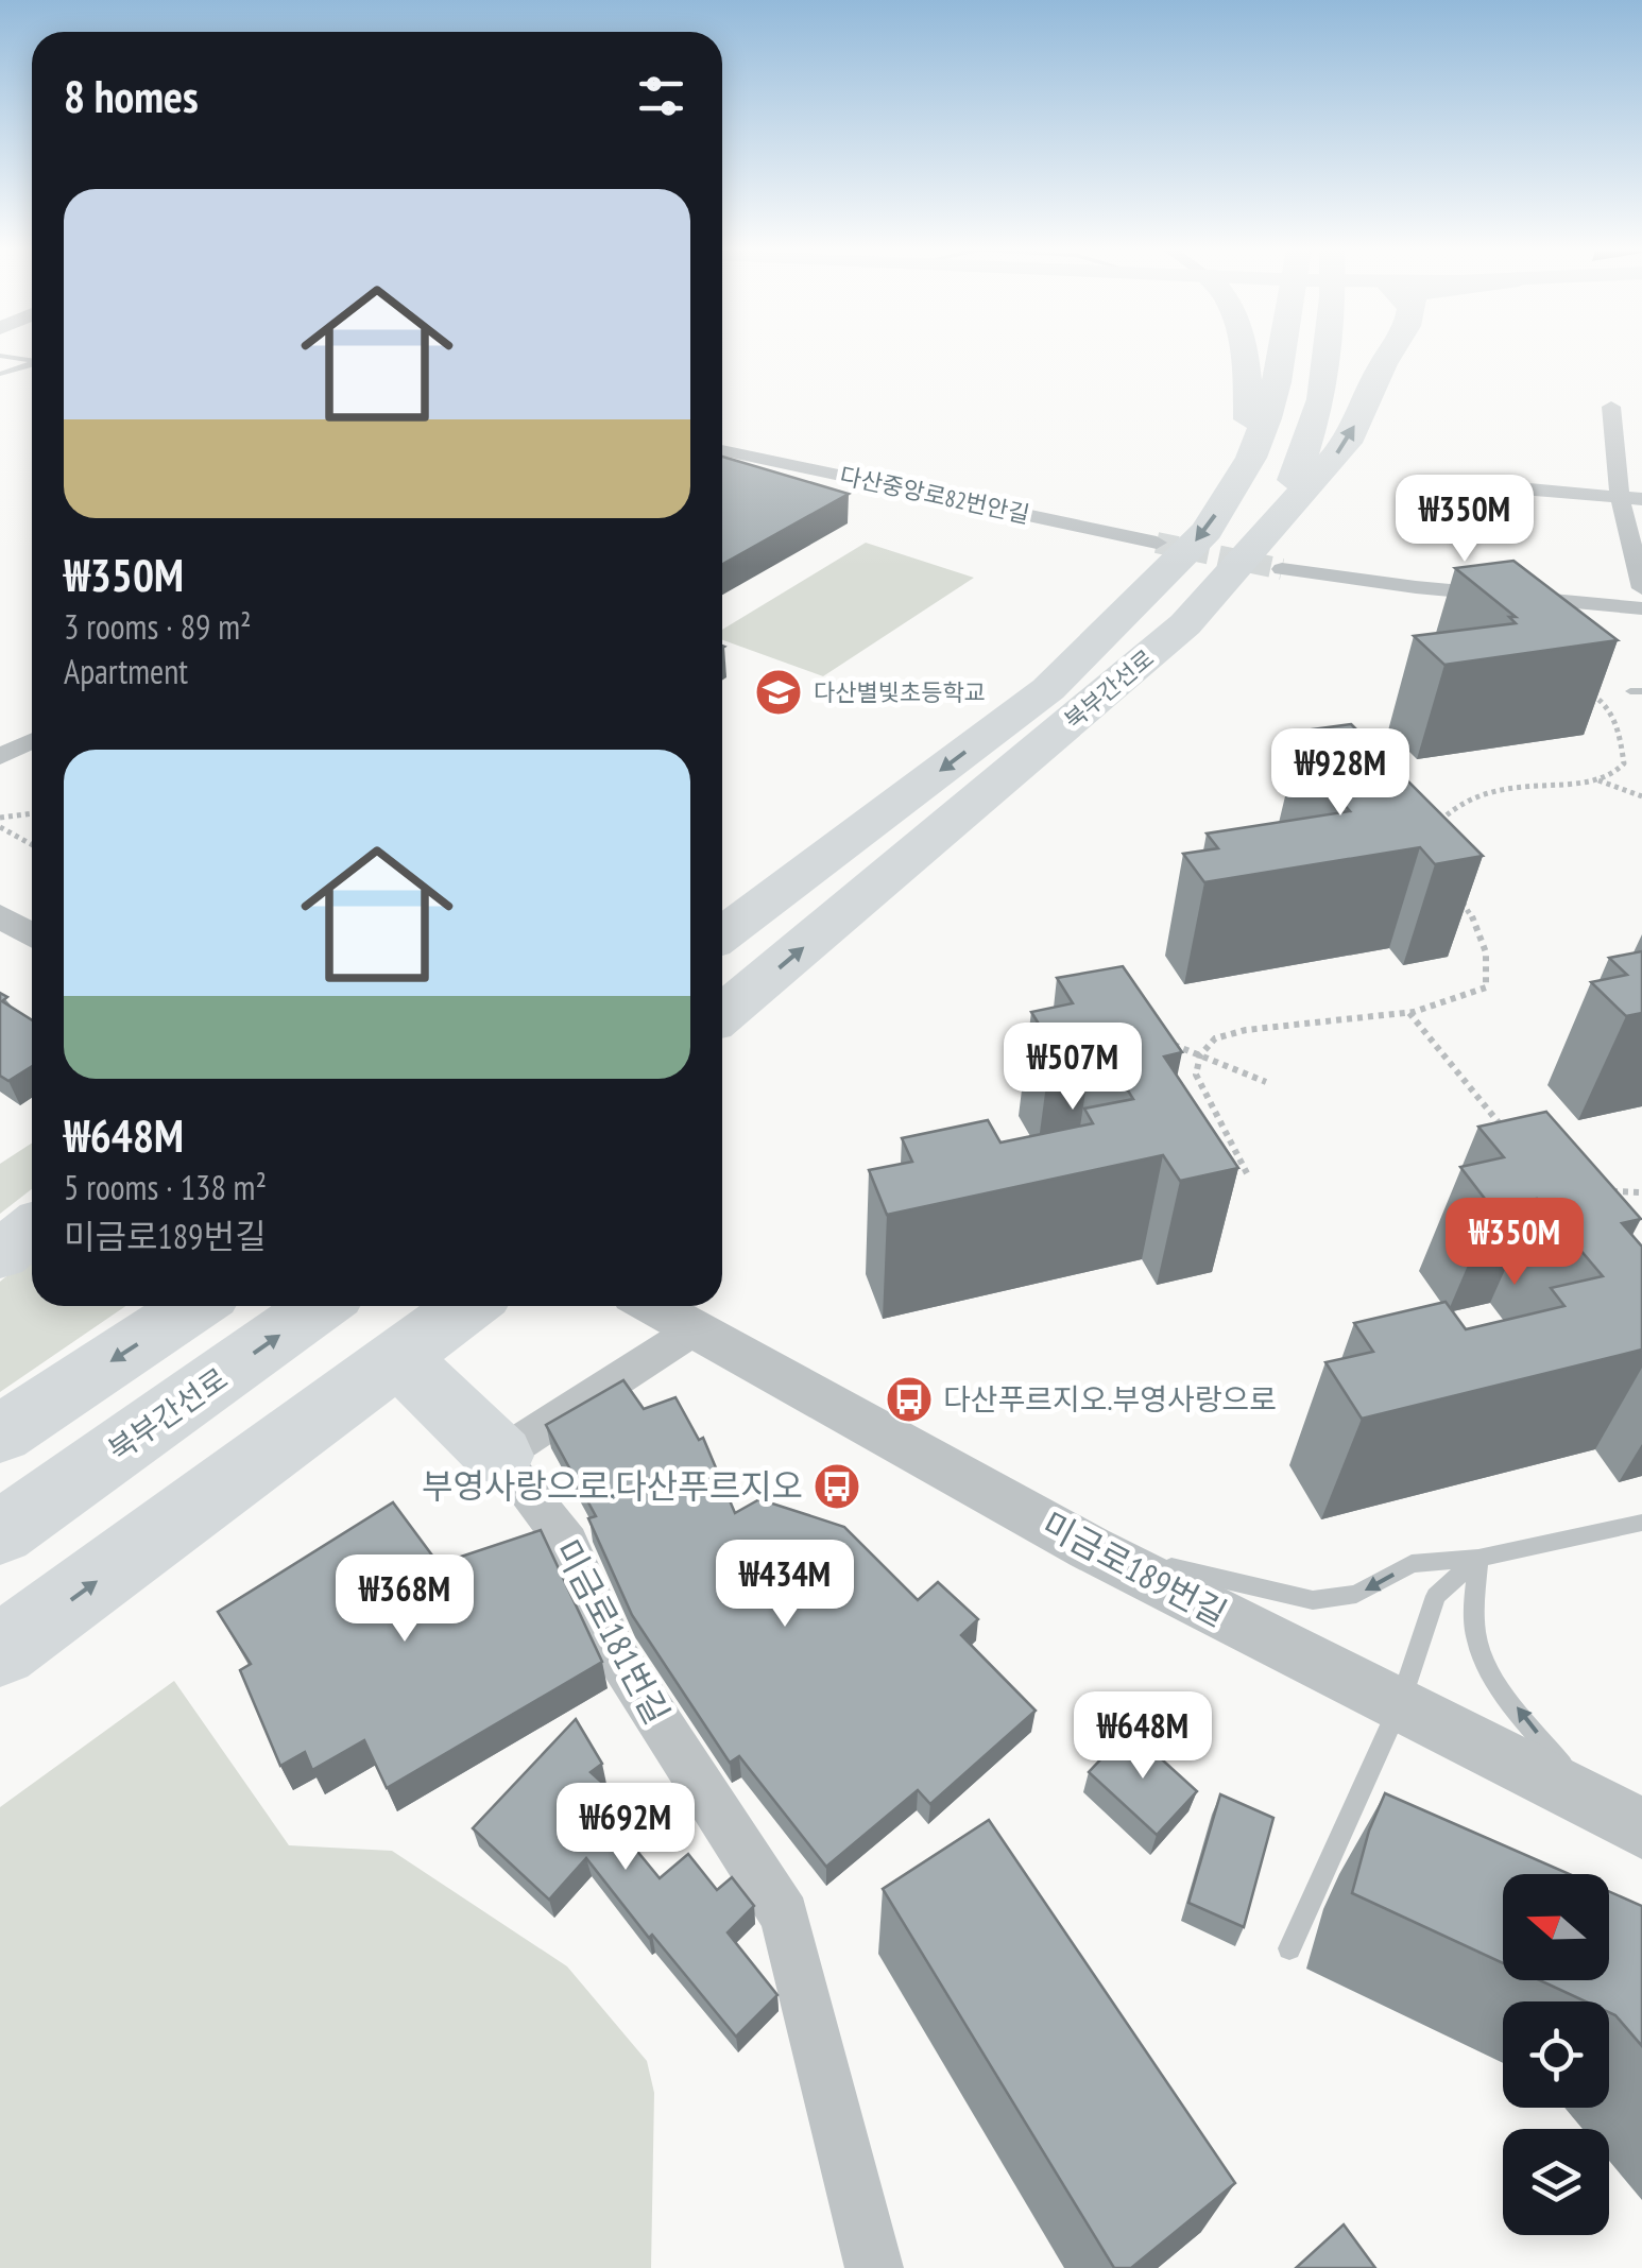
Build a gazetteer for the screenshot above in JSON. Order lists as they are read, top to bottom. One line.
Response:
{"streets":{"highway":["북부간선로"],"street":["다산중앙로82번안길","미금로189번길","미금로181번길"]},"places":{"school or university":["다산별빛초등학교"],"bus stop":["다산푸르지오.부영사랑으로","부영사랑으로.다산푸르지오"]},"north":"left","page":{"heading":"8 homes","list":[{"name":"₩350M","note":"3 rooms · 89 m² · Apartment"},{"name":"₩648M","note":"5 rooms · 138 m² · 미금로189번길"}],"price":["₩350M","₩928M","₩507M","₩350M","₩434M","₩368M","₩648M","₩692M"]}}
